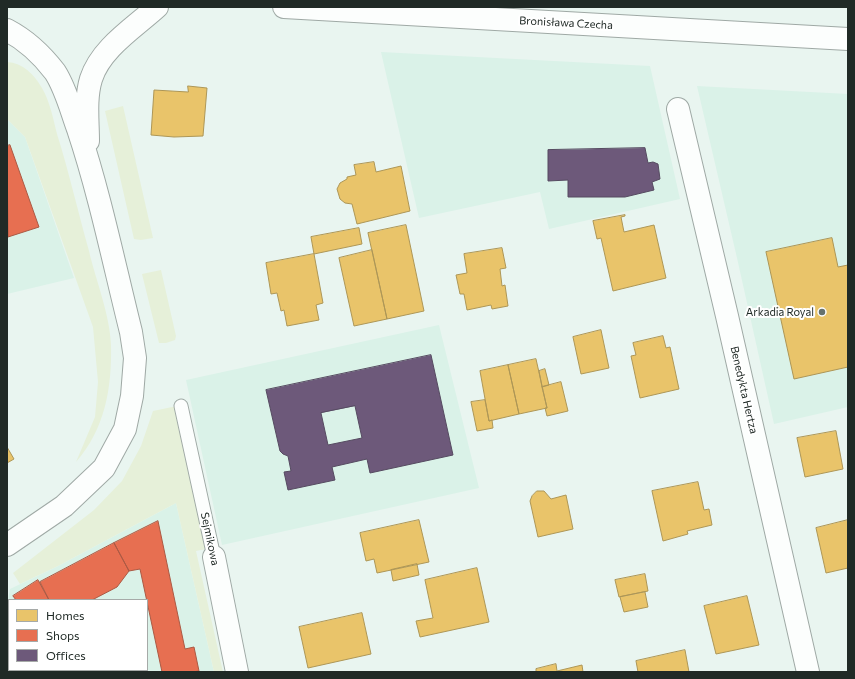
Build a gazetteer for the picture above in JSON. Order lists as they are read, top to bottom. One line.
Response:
{"streets":{"main road":["Bronisława Czecha","Benedykta Hertza","Sejmikowa"]},"places":["Arkadia Royal"],"legend":["Homes","Shops","Offices"]}
